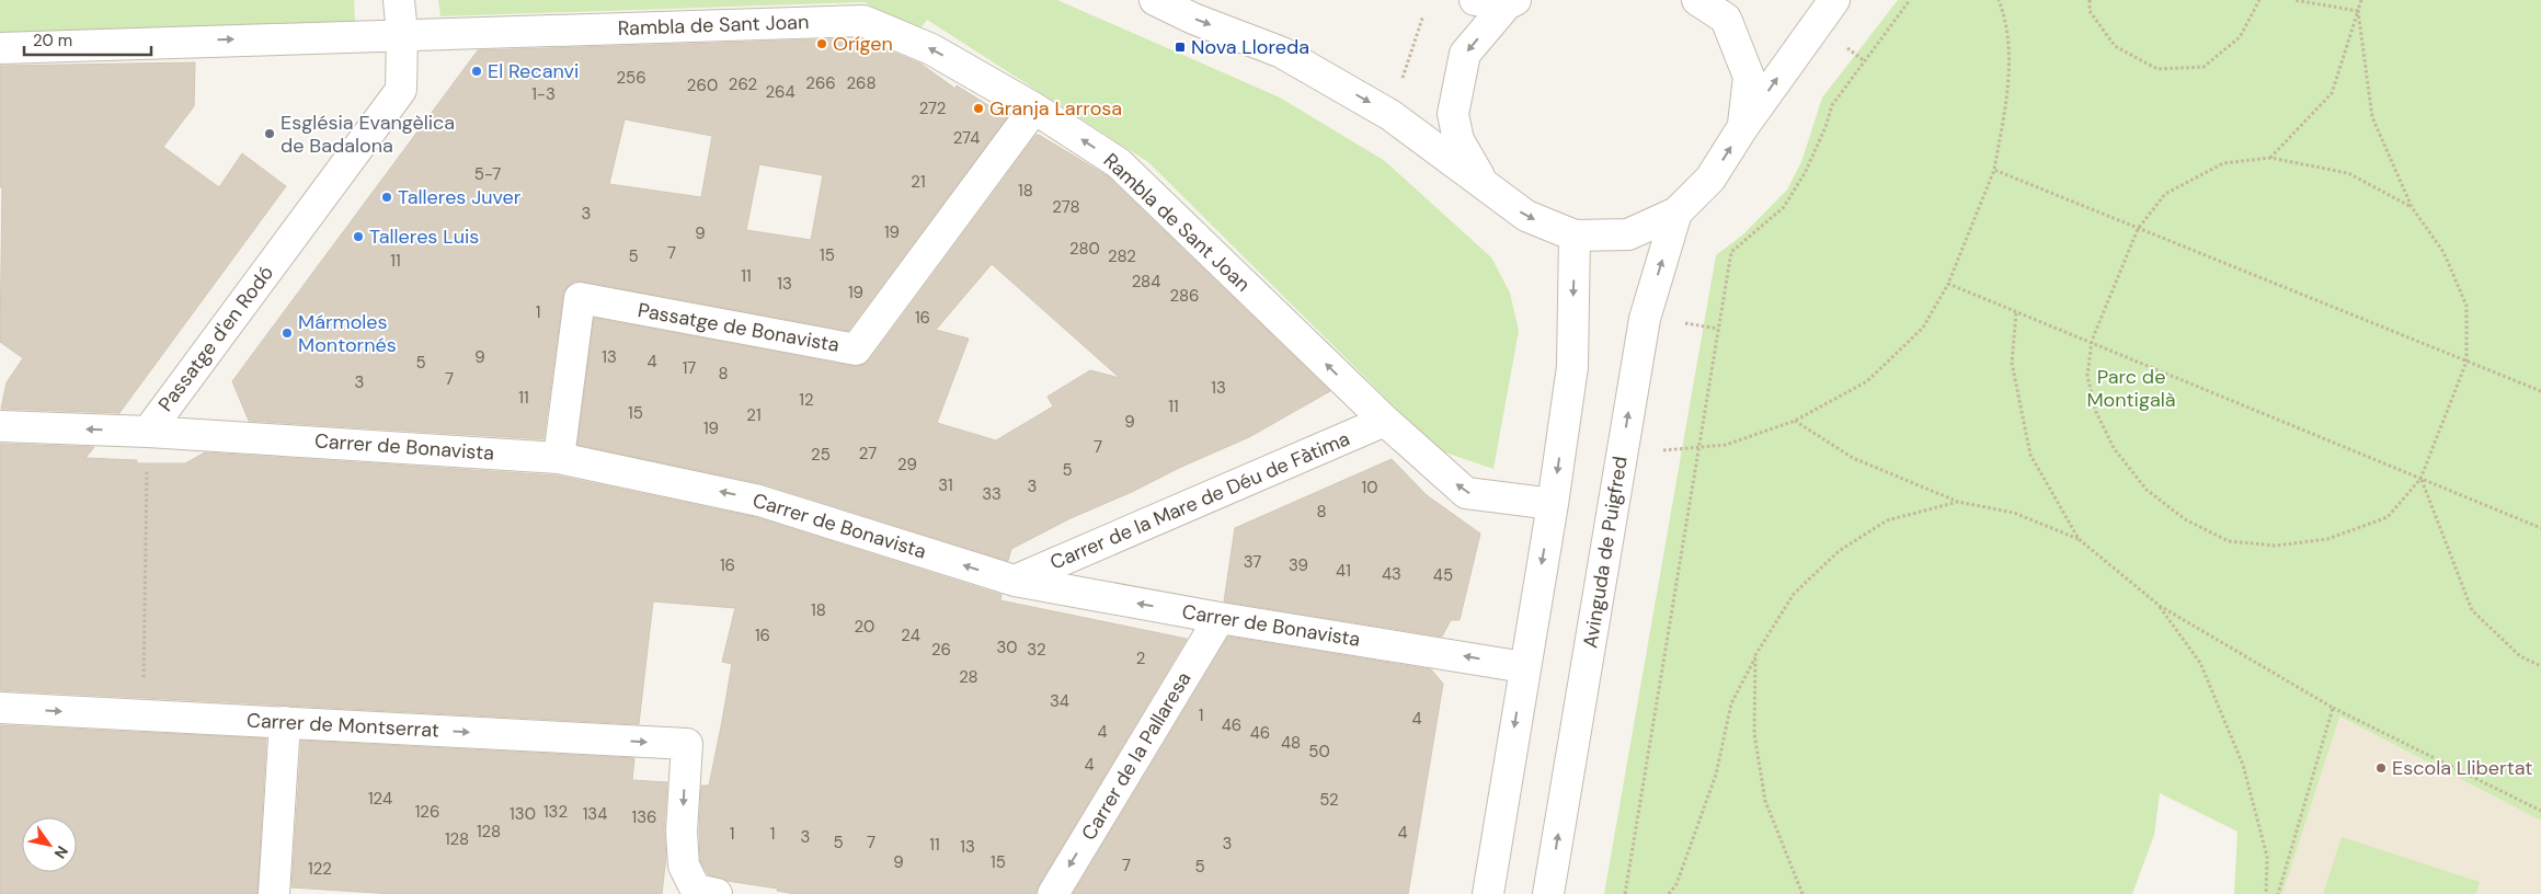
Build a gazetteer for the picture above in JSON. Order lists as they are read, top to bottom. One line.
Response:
{"streets":{"street":["Rambla de Sant Joan","Passatge de Bonavista","Passatge d'en Rodó","Carrer de Bonavista","Carrer de la Mare de Déu de Fàtima","Avinguda de Puigfred","Carrer de Montserrat","Carrer de la Pallaresa"]},"crossings":[["Rambla de Sant Joan","Passatge de Bonavista"],["Rambla de Sant Joan","Passatge d'en Rodó"],["Rambla de Sant Joan","Carrer de la Mare de Déu de Fàtima"],["Passatge de Bonavista","Carrer de Bonavista"],["Passatge d'en Rodó","Carrer de Bonavista"],["Passatge d'en Rodó","Carrer de Montserrat"],["Carrer de Bonavista","Carrer de la Mare de Déu de Fàtima"],["Carrer de Bonavista","Carrer de la Pallaresa"]],"one_way":["Carrer de Bonavista","Carrer de Montserrat","Carrer de la Pallaresa"],"parks":["Parc de Montigalà"],"places":{"other":["Orígen","El Recanvi","Granja Larrosa","Església Evangèlica de Badalona","Talleres Juver","Talleres Luis","Mármoles Montornés","Escola Llibertat"],"transit":["Nova Lloreda"]},"house_numbers":["256","266","268","262","260","264","1-3","272","274","5-7","21","18","278","3","19","9","280","7","15","5","282","11","11","284","13","19","286","1","16","9","13","4","5","17","8","7","3","13","11","12","11","15","21","9","19","7","27","25","29","5","31","3","10","33","8","37","16","39","41","43","45","18","20","16","24","30","26","32","2","28","34","1","4","46","4","46","48","50","4","124","52","126","132","130","134","136","128","4","1","1","3","128","5","7","3","11","13","9","15","7","5","122"],"scale_bar":"20 m","north":"bottom right"}
